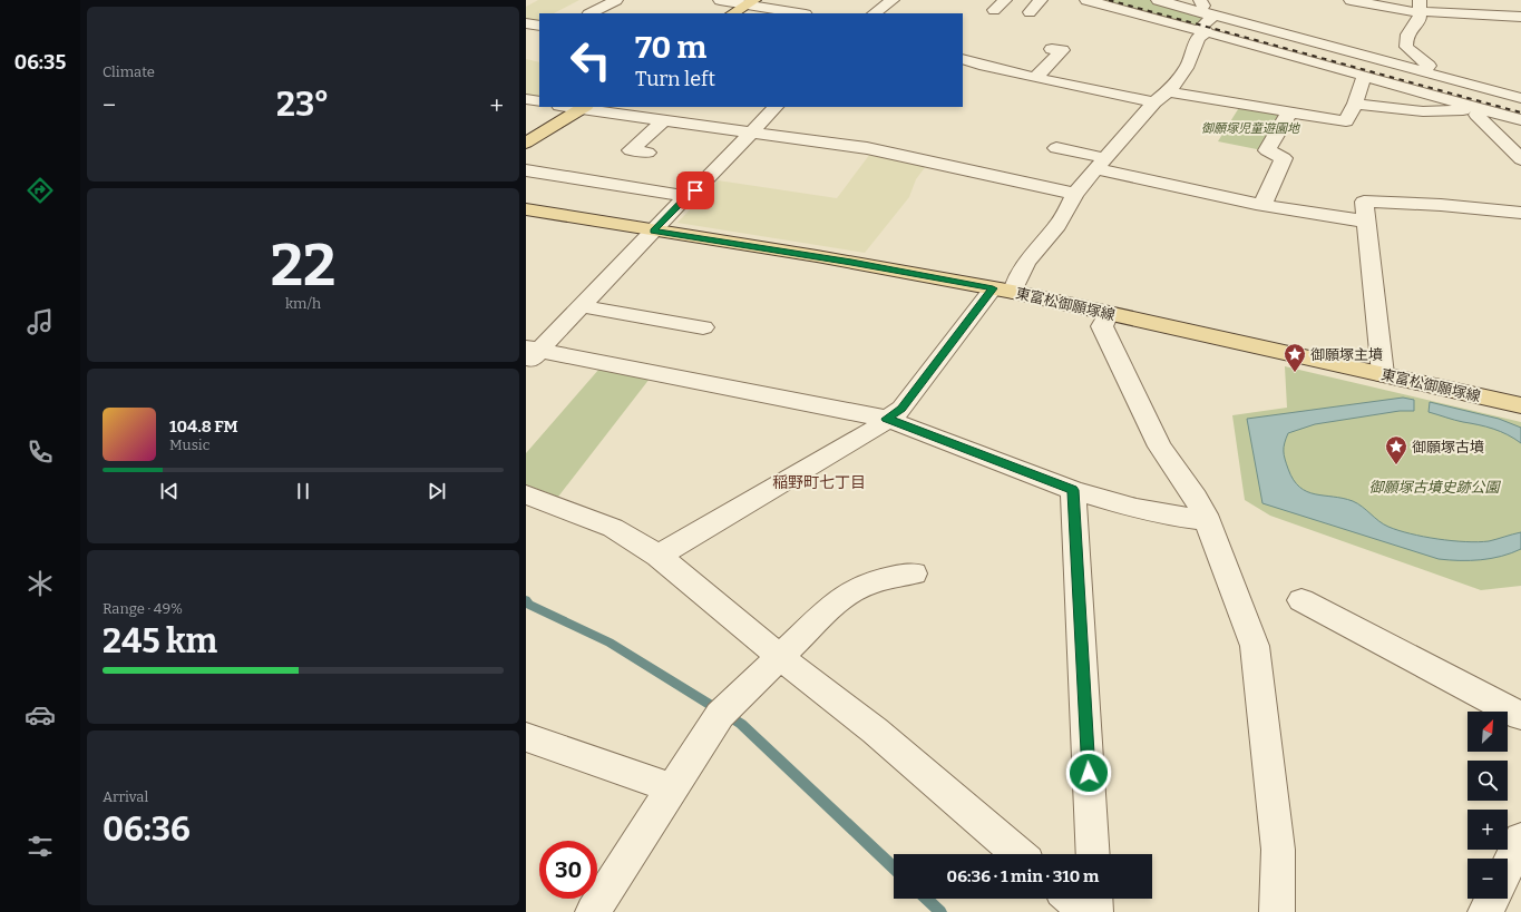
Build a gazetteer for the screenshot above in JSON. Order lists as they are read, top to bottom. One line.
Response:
{"streets":{"main road":["東富松御願塚線"]},"districts":["稲野町七丁目"],"parks":["御願塚児童遊園地","御願塚古墳史跡公園"],"places":{"place":["御願塚主墳","御願塚古墳"]},"north":"top right","page":{"tabs":"06:35","tile":["Climate",["22","km/h"],["Range · 49%","245 km"],["Arrival","06:36"]],"turn":["70 m","Turn left"],"heat":["−","23°","+"],"song":["104.8 FM","Music"],"map_buttons":["+","−"],"limit":"30","trip":"06:36 · 1 min · 310 m"}}
